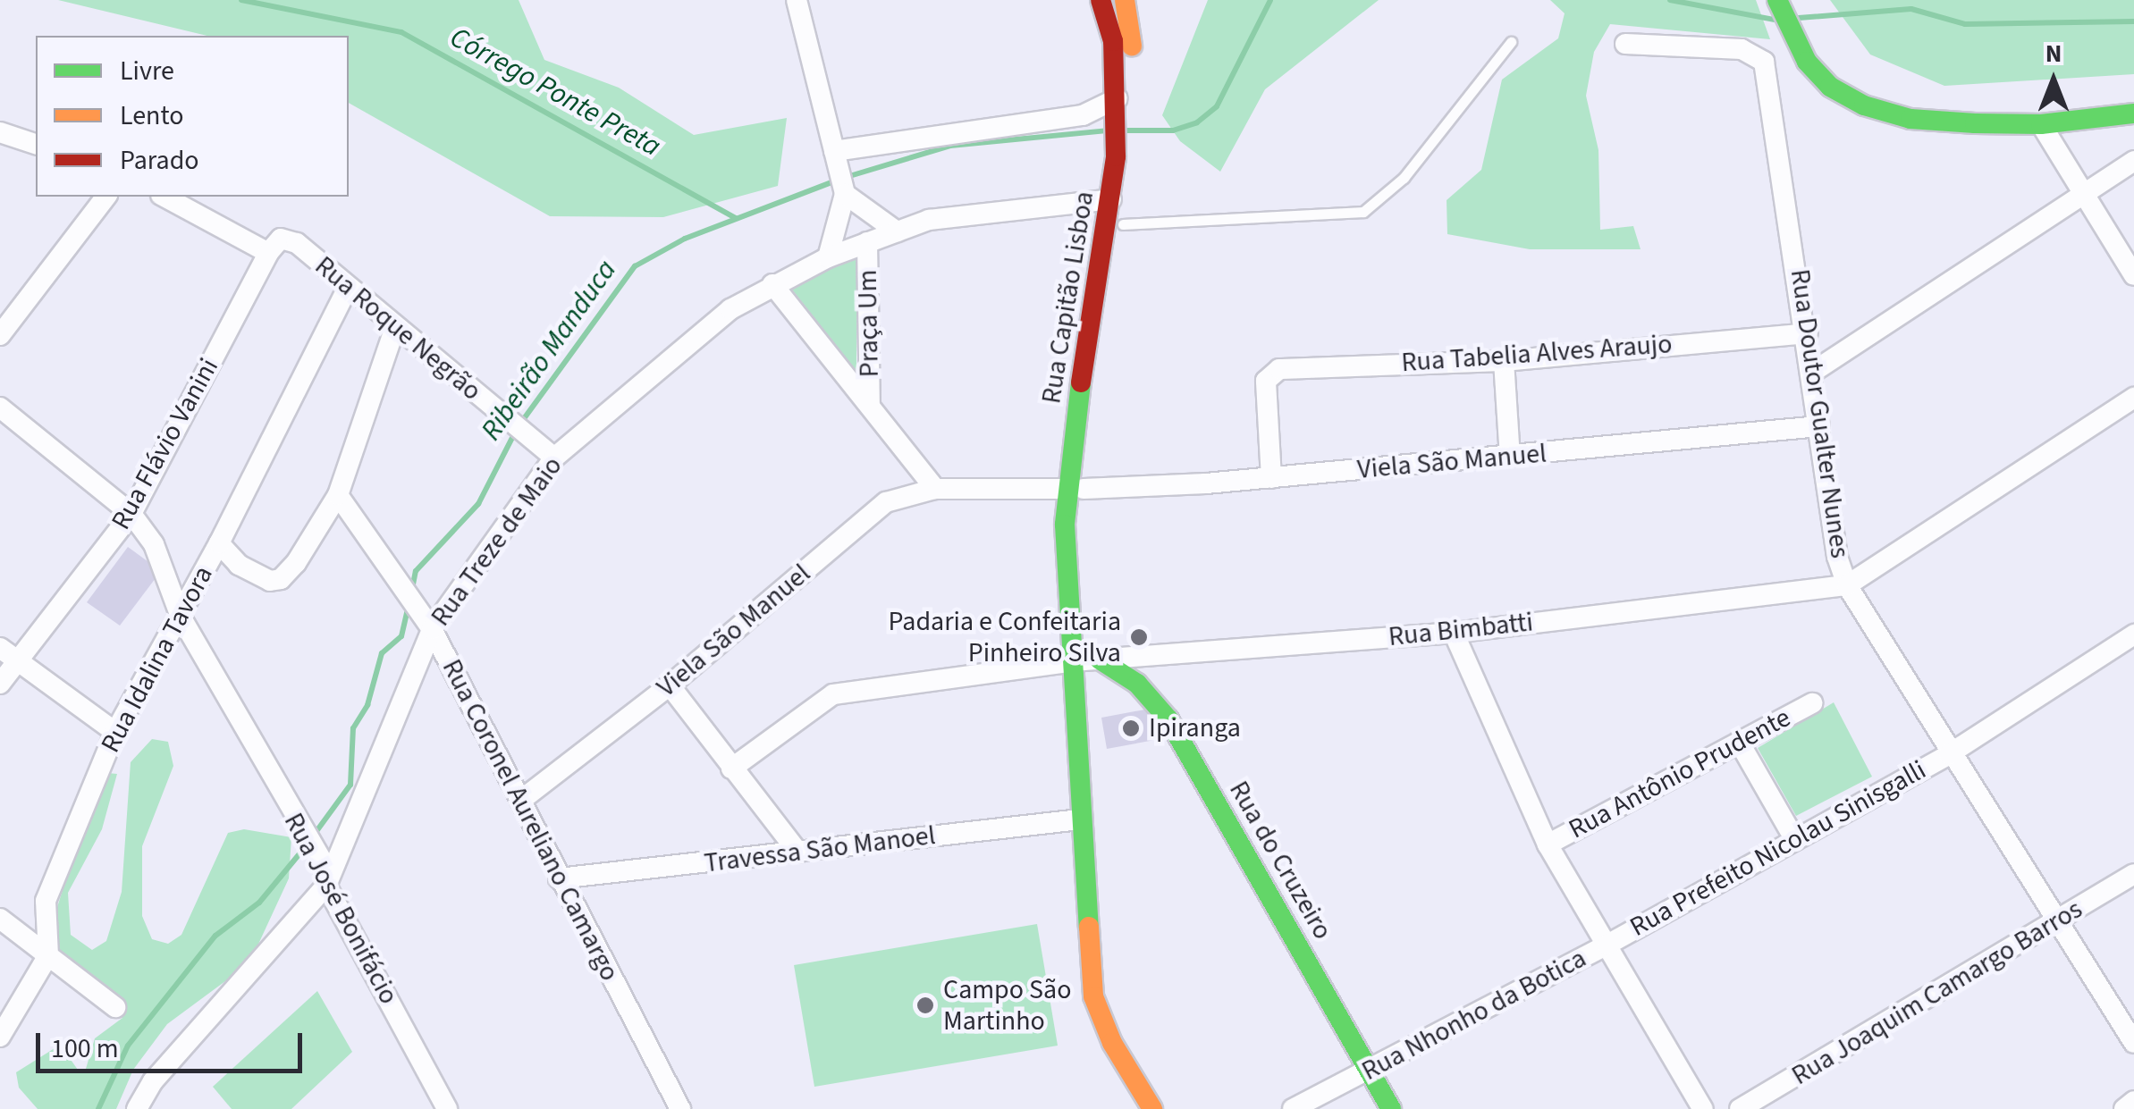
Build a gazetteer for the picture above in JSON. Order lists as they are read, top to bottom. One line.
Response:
{"streets":{"street":["Rua Capitão Lisboa","Praça Um","Rua Roque Negrão","Rua Tabelia Alves Araujo","Rua Doutor Gualter Nunes","Rua Flávio Vanini","Viela São Manuel","Rua Treze de Maio","Rua Bimbatti","Rua Idalina Tavora","Rua Antônio Prudente","Rua Coronel Aureliano Camargo","Rua Prefeito Nicolau Sinisgalli","Travessa São Manoel","Rua do Cruzeiro","Rua José Bonifácio","Rua Joaquim Camargo Barros","Rua Nhonho da Botica"]},"crossings":[["Rua Capitão Lisboa","Viela São Manuel"],["Rua Capitão Lisboa","Rua Treze de Maio"],["Rua Capitão Lisboa","Rua Bimbatti"],["Rua Capitão Lisboa","Travessa São Manoel"],["Praça Um","Rua Treze de Maio"],["Rua Roque Negrão","Rua Flávio Vanini"],["Rua Roque Negrão","Rua Treze de Maio"],["Rua Roque Negrão","Rua Idalina Tavora"],["Rua Tabelia Alves Araujo","Rua Doutor Gualter Nunes"],["Rua Tabelia Alves Araujo","Viela São Manuel"],["Rua Doutor Gualter Nunes","Viela São Manuel"],["Rua Doutor Gualter Nunes","Rua Bimbatti"],["Rua Doutor Gualter Nunes","Rua Prefeito Nicolau Sinisgalli"],["Rua Doutor Gualter Nunes","Rua Joaquim Camargo Barros"],["Rua Flávio Vanini","Rua José Bonifácio"],["Viela São Manuel","Rua Coronel Aureliano Camargo"],["Rua Treze de Maio","Rua Coronel Aureliano Camargo"],["Rua Treze de Maio","Rua José Bonifácio"],["Rua Bimbatti","Rua do Cruzeiro"],["Rua Idalina Tavora","Rua José Bonifácio"],["Rua Coronel Aureliano Camargo","Travessa São Manoel"],["Rua Prefeito Nicolau Sinisgalli","Rua Nhonho da Botica"],["Rua do Cruzeiro","Rua Nhonho da Botica"]],"water":["Córrego Ponte Preta","Ribeirão Manduca"],"places":["Padaria e Confeitaria Pinheiro Silva","Ipiranga","Campo São Martinho"],"legend":["Livre","Lento","Parado"],"scale_bar":"100 m","north":"top"}
